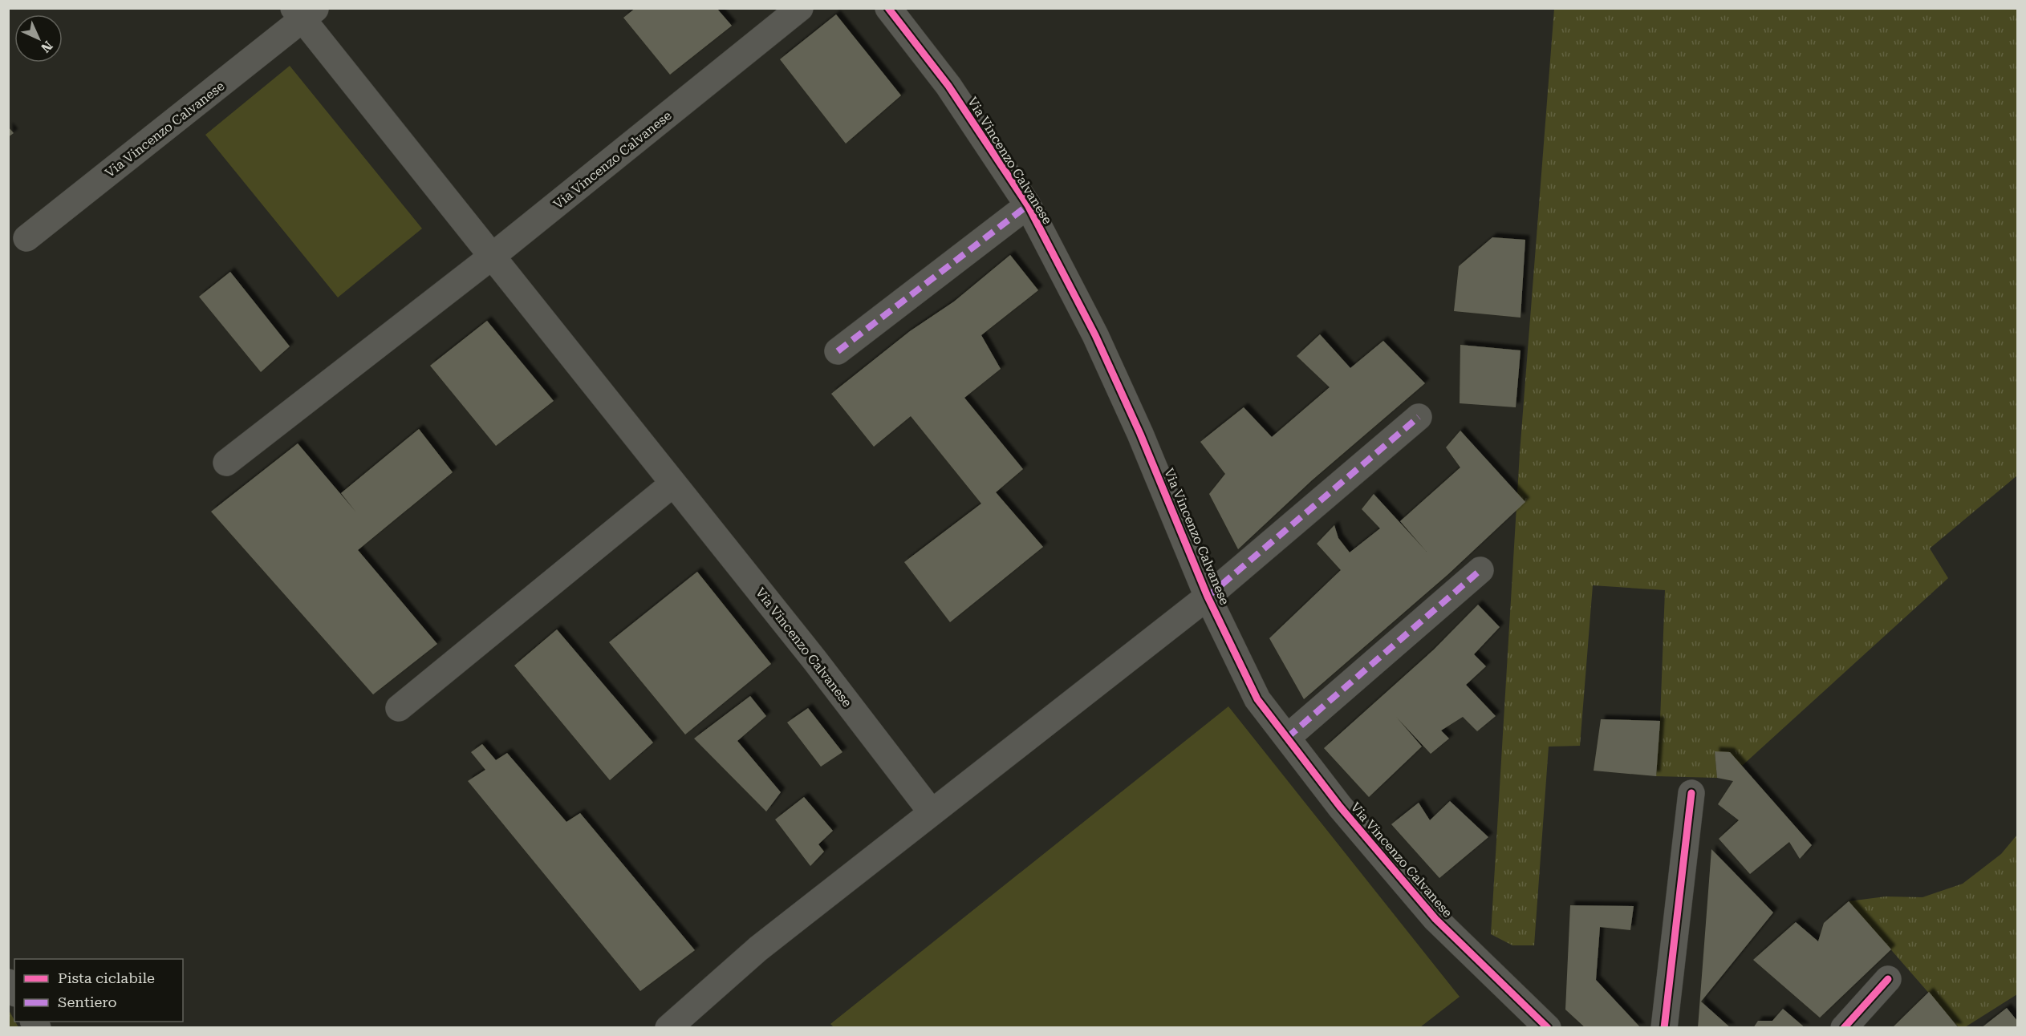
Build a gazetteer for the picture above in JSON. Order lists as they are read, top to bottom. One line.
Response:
{"streets":{"street":["Via Vincenzo Calvanese"]},"legend":["Pista ciclabile","Sentiero"],"north":"bottom right"}
